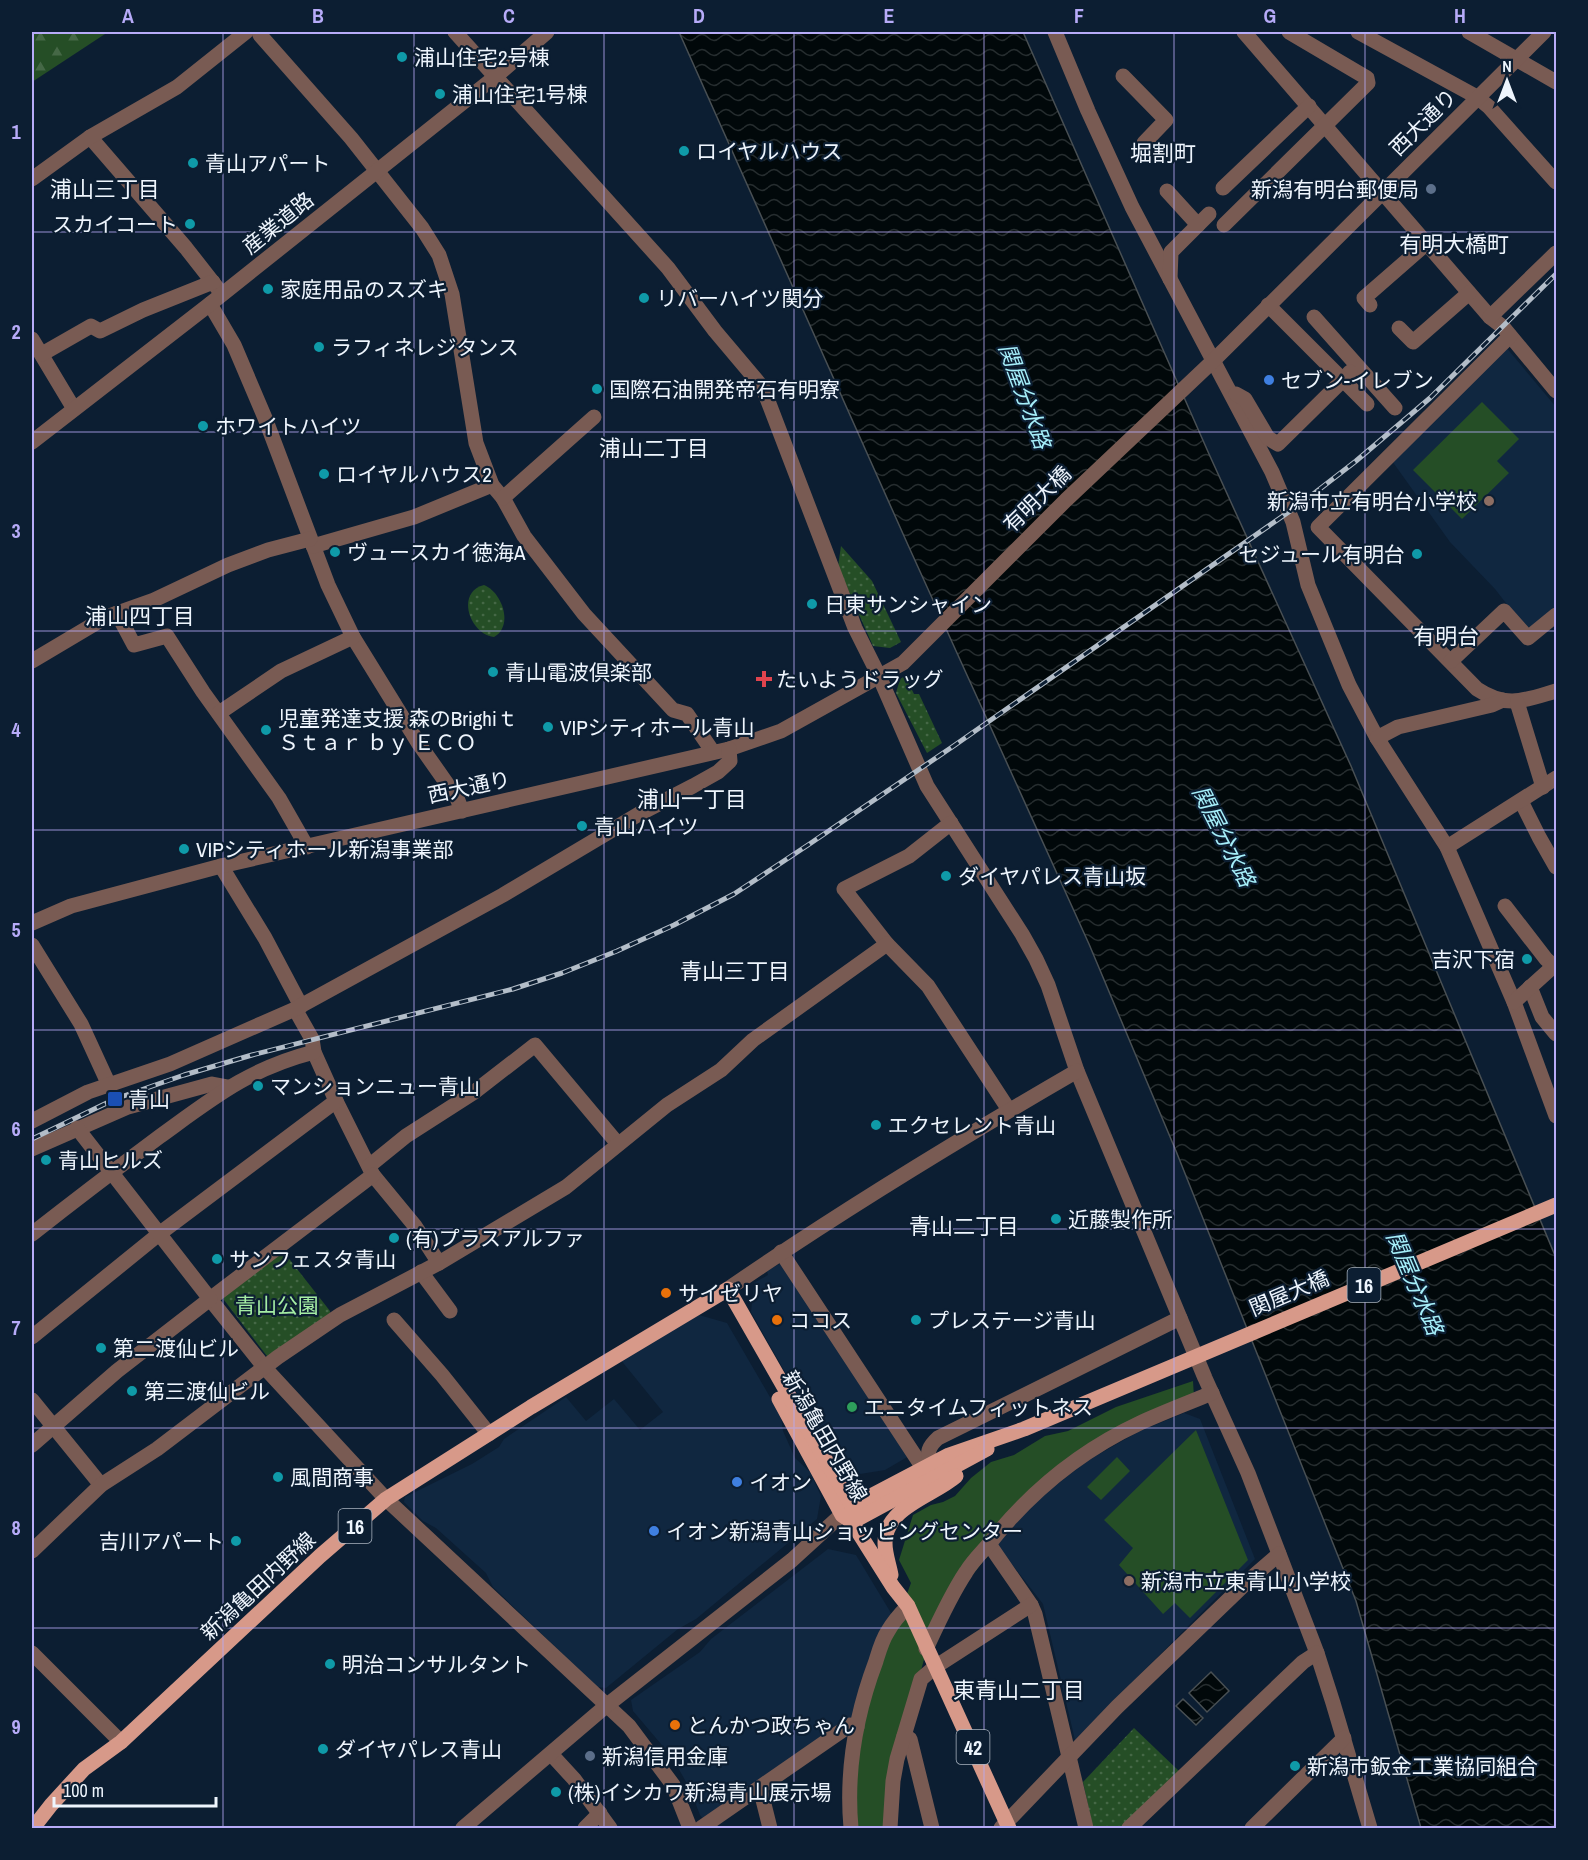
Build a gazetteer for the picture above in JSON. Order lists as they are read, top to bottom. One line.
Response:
{"streets":{"main road":["16","関屋大橋","新潟亀田内野線","42"],"street":["西大通り","産業道路","有明大橋"]},"crossings":[["西大通り","有明大橋"],["関屋大橋","新潟亀田内野線"],["新潟亀田内野線","42"]],"districts":["堀割町","浦山三丁目","有明大橋町","浦山二丁目","浦山四丁目","有明台","浦山一丁目","青山三丁目","青山二丁目","東青山二丁目"],"water":["関屋分水路"],"parks":["青山公園"],"places":{"other":["浦山住宅2号棟","浦山住宅1号棟","ロイヤルハウス","青山アパート","新潟有明台郵便局","スカイコート","家庭用品のスズキ","リバーハイツ関分","ラフィネレジタンス","セブン-イレブン","国際石油開発帝石有明寮","ホワイトハイツ","ロイヤルハウス2","新潟市立有明台小学校","ヴュースカイ徳海A","セジュール有明台","日東サンシャイン","青山電波倶楽部","VIPシティホール青山","児童発達支援 森のBrighiｔ Ｓｔａｒ ｂｙ ＥＣＯ","青山ハイツ","VIPシティホール新潟事業部","ダイヤパレス青山坂","吉沢下宿","マンションニュー青山","エクセレント青山","青山ヒルズ","近藤製作所","(有)プラスアルファ","サンフェスタ青山","サイゼリヤ","ココス","プレステージ青山","第二渡仙ビル","第三渡仙ビル","エニタイムフィットネス","風間商事","イオン","イオン新潟青山ショッピングセンター","吉川アパート","新潟市立東青山小学校","明治コンサルタント","とんかつ政ちゃん","ダイヤパレス青山","新潟信用金庫","新潟市鈑金工業協同組合","(株)イシカワ新潟青山展示場"],"health":["たいようドラッグ"],"transit":["青山"]},"scale_bar":"100 m","north":"top","grid":{"columns":["A","B","C","D","E","F","G","H"],"rows":["1","2","3","4","5","6","7","8","9"]}}
